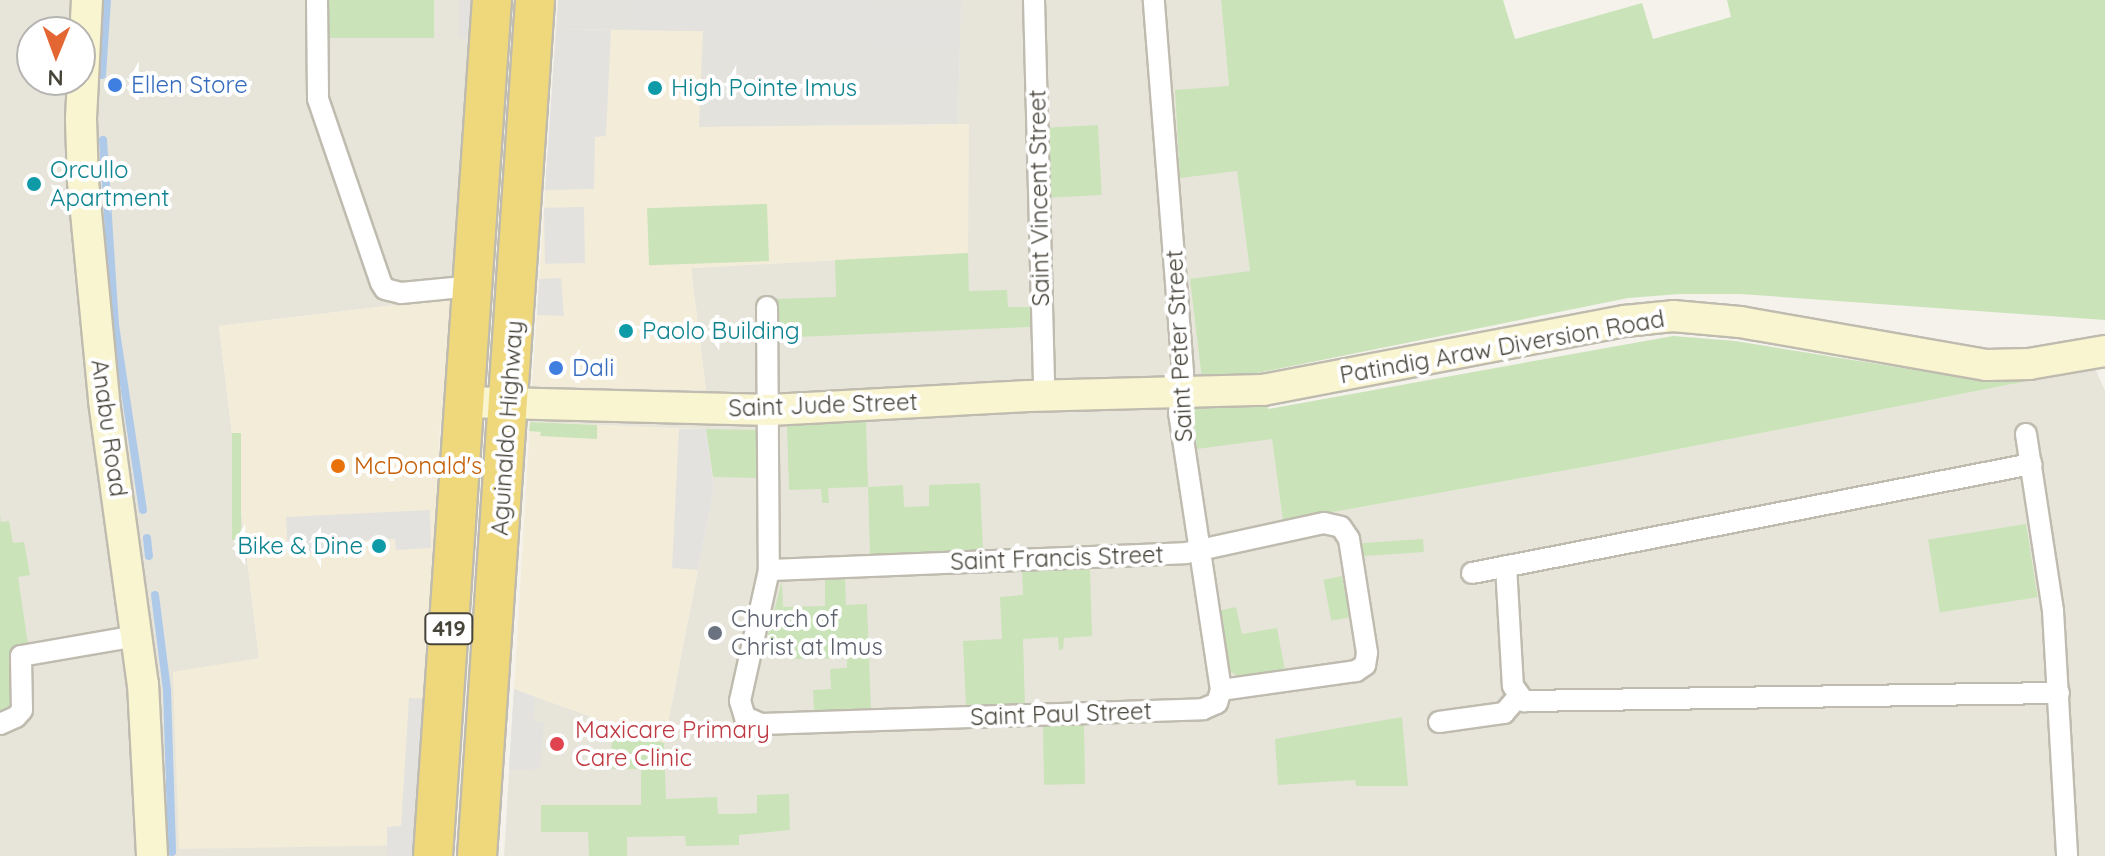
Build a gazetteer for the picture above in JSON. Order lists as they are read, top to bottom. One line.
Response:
{"streets":{"highway":["Aguinaldo Highway","419"],"street":["Saint Vincent Street","Saint Peter Street","Patindig Araw Diversion Road","Saint Jude Street","Anabu Road","Saint Francis Street","Saint Paul Street"]},"crossings":[["Saint Vincent Street","Saint Jude Street"],["Saint Peter Street","Patindig Araw Diversion Road"],["Saint Peter Street","Saint Jude Street"],["Saint Peter Street","Saint Francis Street"],["Saint Peter Street","Saint Paul Street"],["Patindig Araw Diversion Road","Saint Jude Street"],["Saint Jude Street","Aguinaldo Highway"],["Saint Francis Street","Saint Paul Street"]],"places":["Ellen Store","High Pointe Imus","Orcullo Apartment","Paolo Building","Dali","McDonald's","Bike & Dine","Church of Christ at Imus","Maxicare Primary Care Clinic"],"north":"bottom"}
